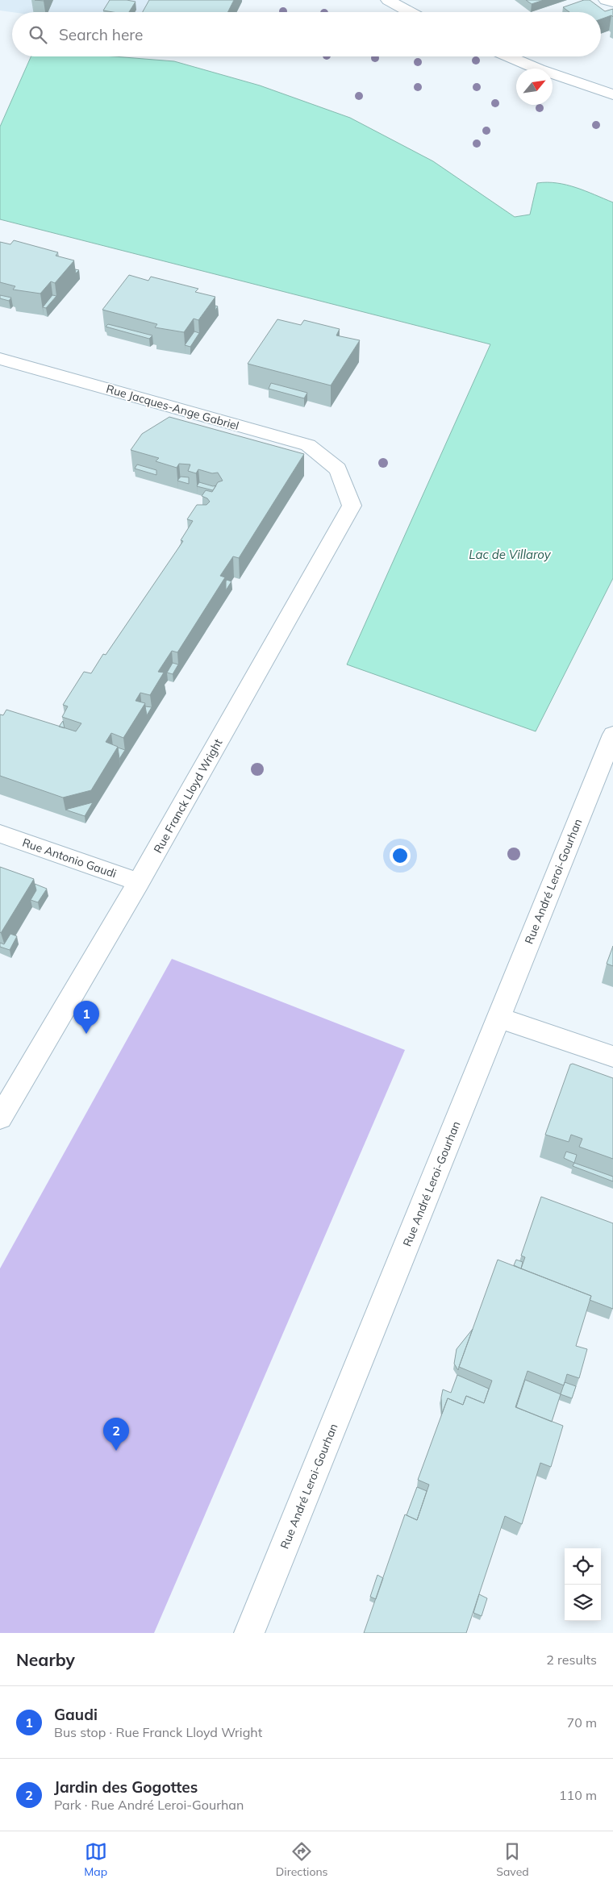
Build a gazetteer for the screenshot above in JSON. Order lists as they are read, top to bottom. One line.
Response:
{"streets":{"street":["Rue Jacques-Ange Gabriel","Rue Franck Lloyd Wright","Rue Antonio Gaudi","Rue André Leroi-Gourhan"]},"crossings":[["Rue Jacques-Ange Gabriel","Rue Franck Lloyd Wright"],["Rue Franck Lloyd Wright","Rue Antonio Gaudi"]],"water":["Lac de Villaroy"],"north":"top right","page":{"search":"Search here","pins":["1","2"],"heading":["Nearby","2 results"],"list":[{"mark":"1","name":"Gaudi","note":"Bus stop · Rue Franck Lloyd Wright","value":"70 m"},{"mark":"2","name":"Jardin des Gogottes","note":"Park · Rue André Leroi-Gourhan","value":"110 m"}],"nav":["Map","Directions","Saved"]}}
